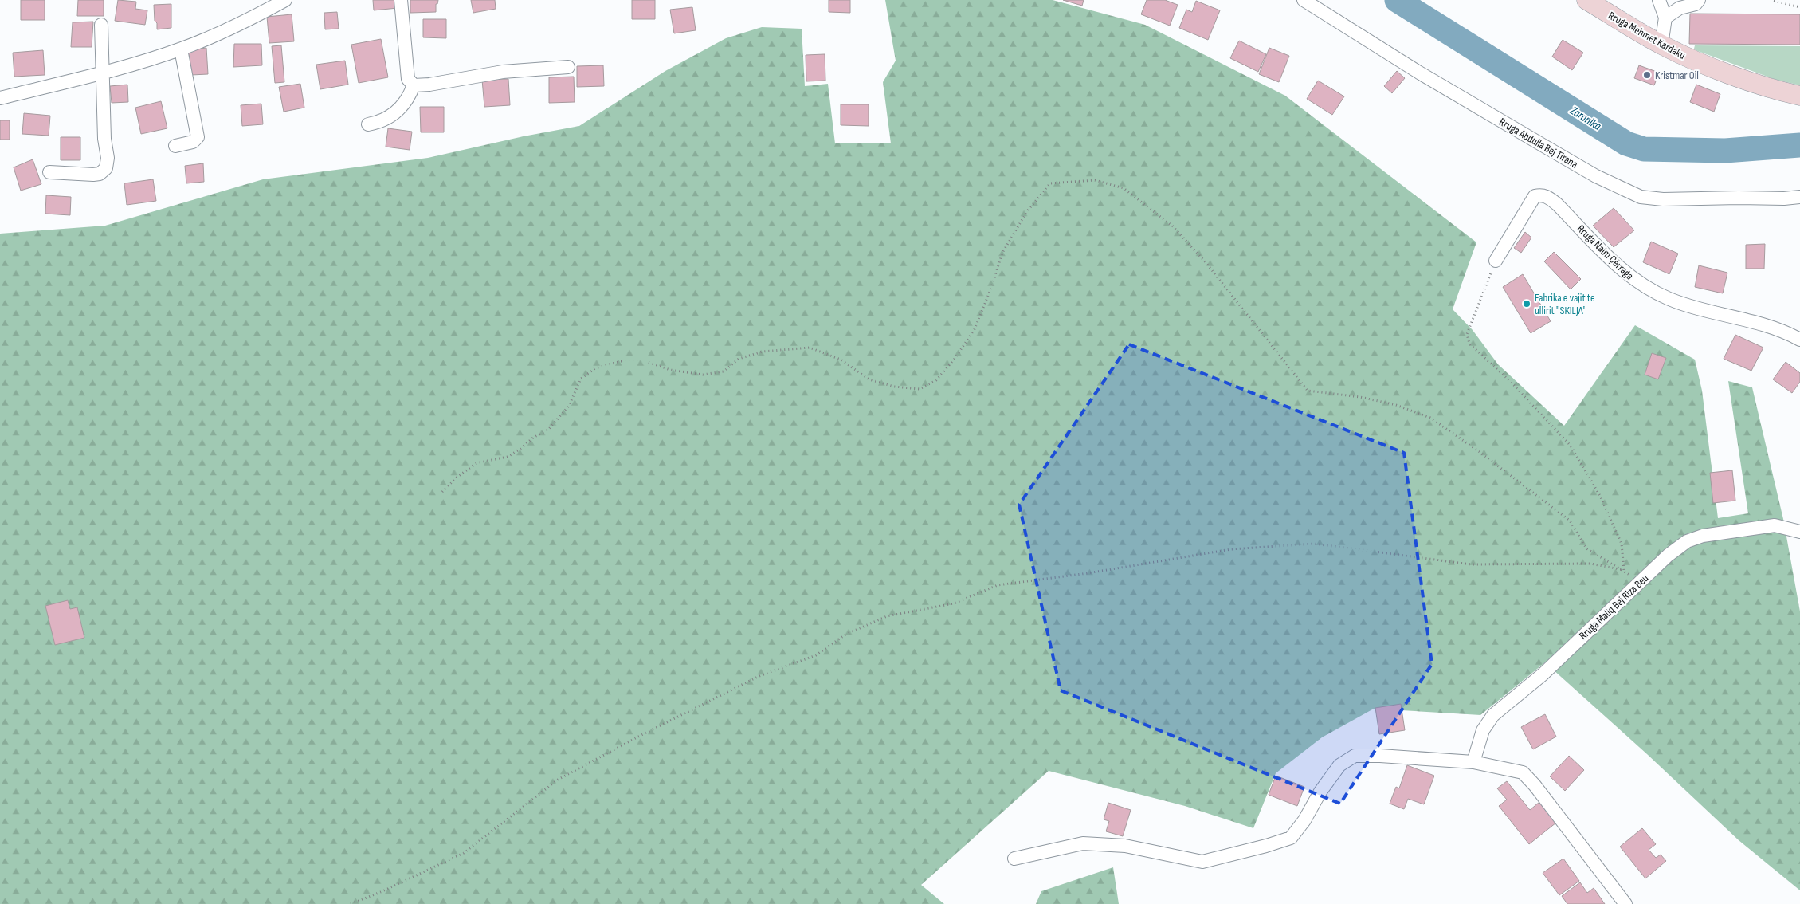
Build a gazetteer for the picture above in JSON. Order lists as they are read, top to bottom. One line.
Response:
{"streets":{"main road":["Rruga Mehmet Kardaku"],"street":["Rruga Abdulla Bej Tirana","Rruga Naim Çërraga","Rruga Maliq Bej Riza Beu"]},"water":["Zaranika"],"places":["Kristmar Oil","Fabrika e vajit te ullirit ''SKILJA'"]}
